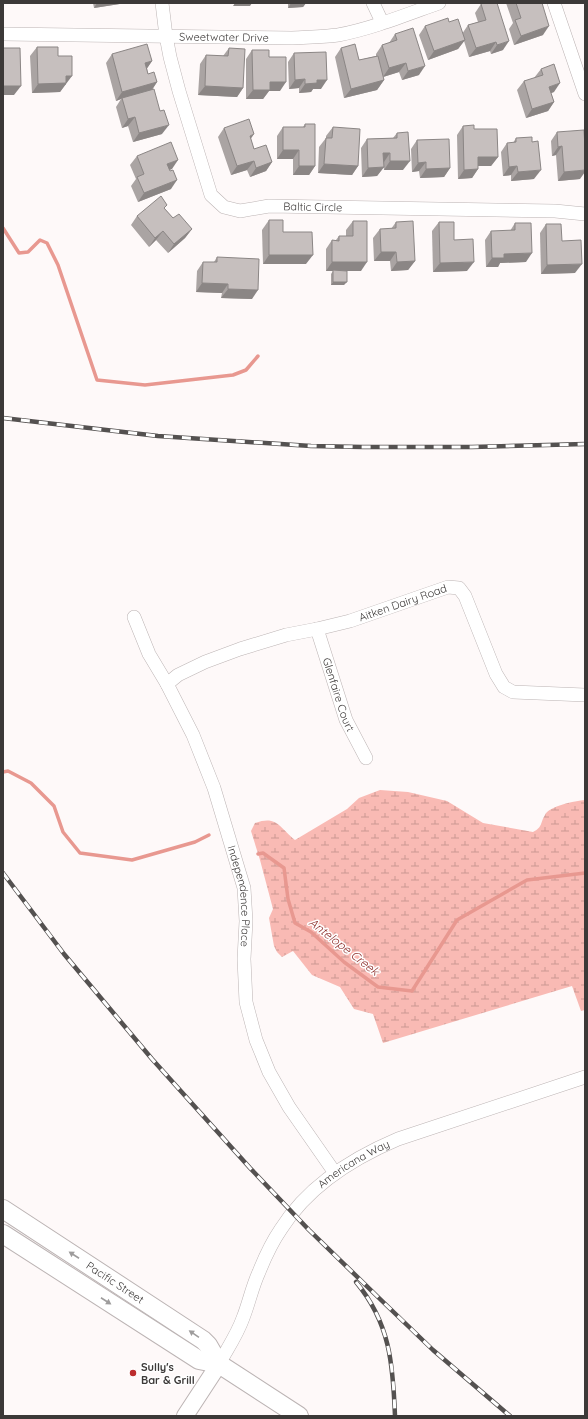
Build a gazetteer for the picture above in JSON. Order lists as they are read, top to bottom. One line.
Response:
{"streets":{"main road":["Pacific Street"],"street":["Sweetwater Drive","Baltic Circle","Aitken Dairy Road","Glenfaire Court","Independence Place","Americana Way"]},"crossings":[["Sweetwater Drive","Baltic Circle"],["Aitken Dairy Road","Glenfaire Court"],["Aitken Dairy Road","Independence Place"],["Independence Place","Americana Way"],["Americana Way","Pacific Street"]],"water":["Antelope Creek"],"places":["Sully's Bar & Grill"]}
